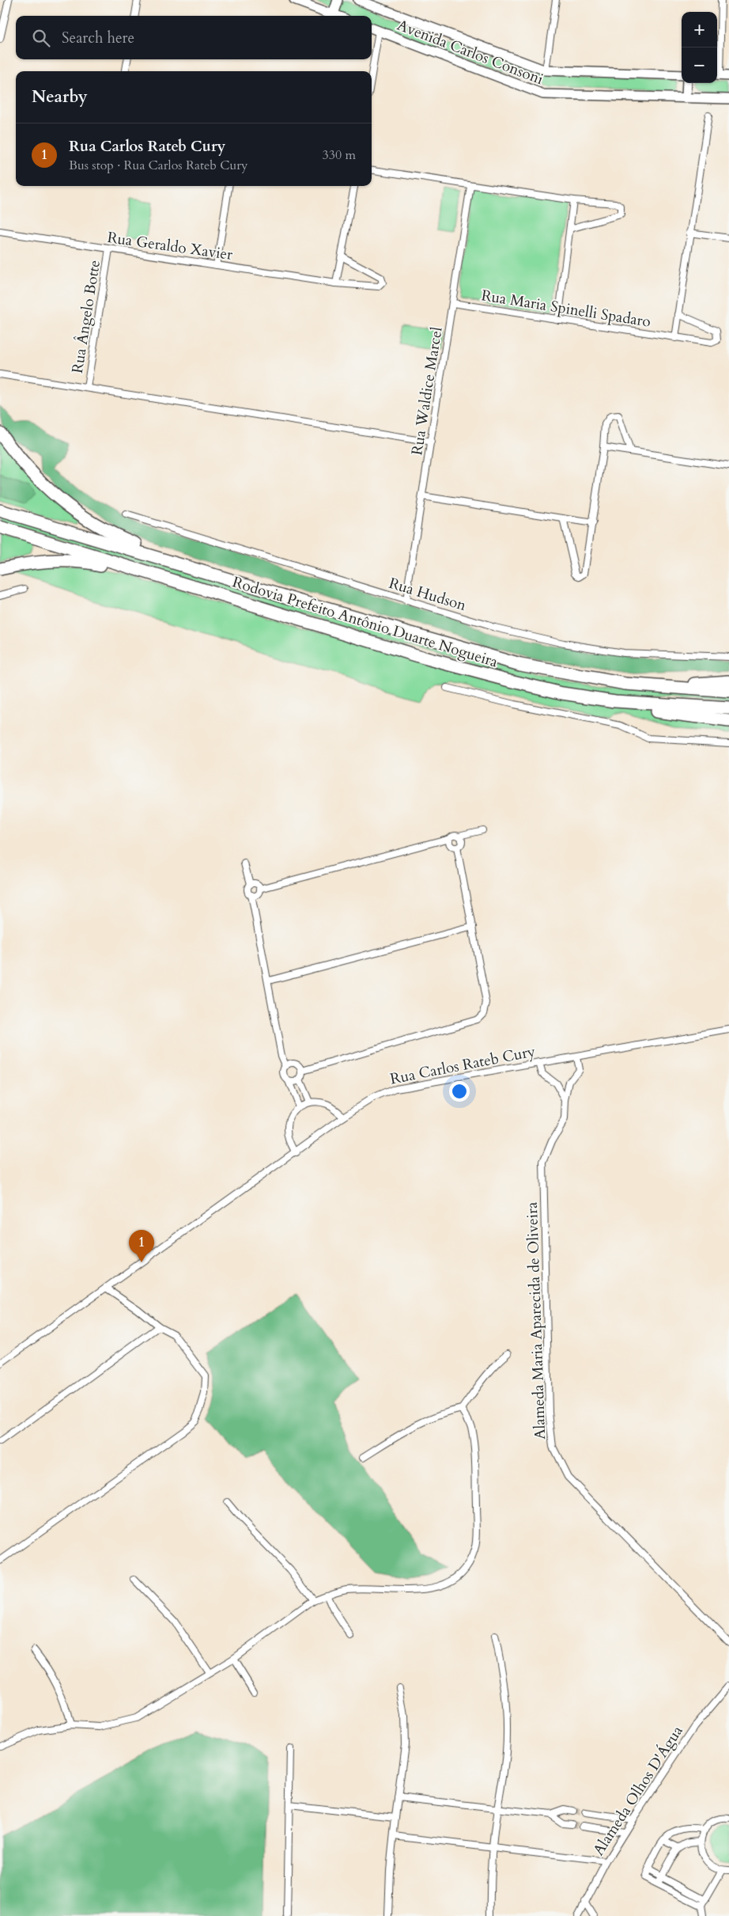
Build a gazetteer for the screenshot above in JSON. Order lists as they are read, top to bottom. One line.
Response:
{"streets":{"highway":["Rodovia Prefeito Antônio Duarte Nogueira"],"main road":["Avenida Carlos Consoni"],"street":["Rua Geraldo Xavier","Rua Maria Spinelli Spadaro","Rua Ângelo Botte","Rua Waldice Marcel","Rua Hudson","Rua Carlos Rateb Cury","Alameda Maria Aparecida de Oliveira","Alameda Olhos D'Água"]},"crossings":[["Rua Geraldo Xavier","Rua Ângelo Botte"],["Rua Maria Spinelli Spadaro","Rua Waldice Marcel"],["Rua Waldice Marcel","Rua Hudson"],["Rua Carlos Rateb Cury","Alameda Maria Aparecida de Oliveira"]],"page":{"map_buttons":["+","−"],"search":"Search here","heading":"Nearby","list":[{"mark":"1","name":"Rua Carlos Rateb Cury","note":"Bus stop · Rua Carlos Rateb Cury","value":"330 m"}],"pins":"1"}}
